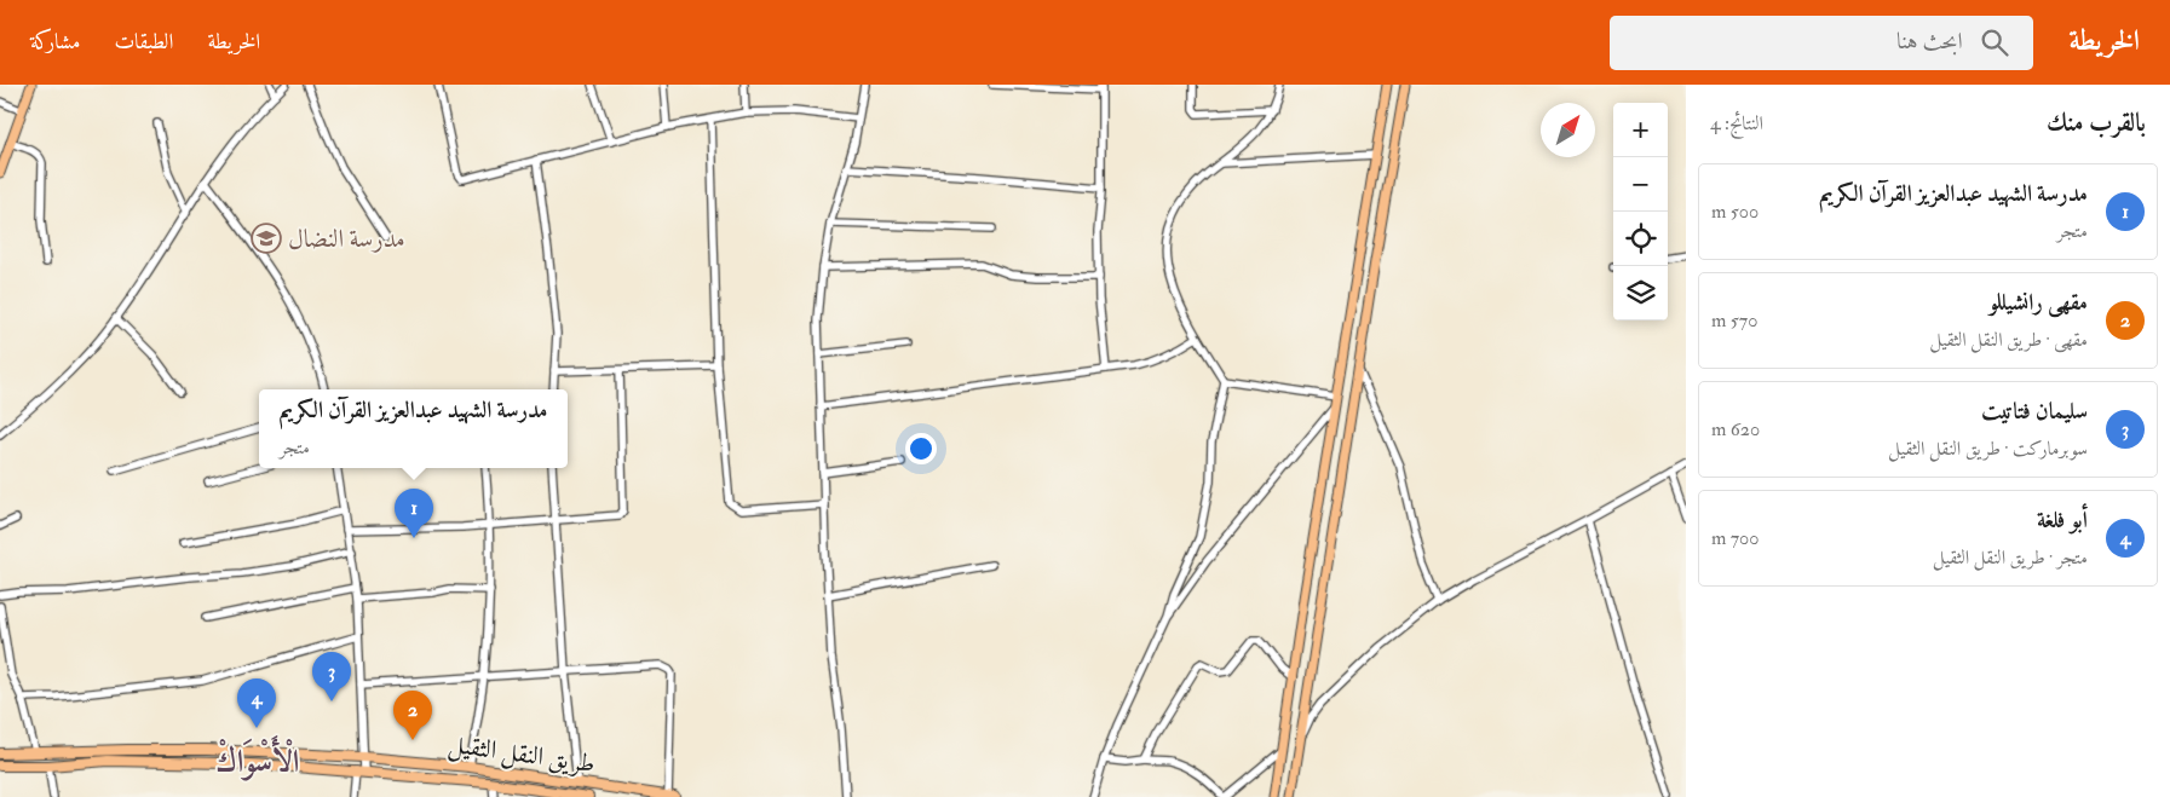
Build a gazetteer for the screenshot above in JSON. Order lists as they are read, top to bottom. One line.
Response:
{"streets":{"highway":["طريق النقل الثقيل"]},"districts":["الْأَسْوَاكْ"],"places":{"school or university":["مدرسة النضال"]},"north":"top right","page":{"header":"الخريطة","search":"ابحث هنا","nav":["الخريطة","الطبقات","مشاركة"],"heading":["بالقرب منك","النتائج: 4"],"map_buttons":["+","−"],"list":[{"mark":"1","name":"مدرسة الشهيد عبدالعزيز القرآن الكريم","note":"متجر","value":"500 m"},{"mark":"2","name":"مقهى رانشيللو","note":"مقهى · طريق النقل الثقيل","value":"570 m"},{"mark":"3","name":"سليمان فتاتيت","note":"سوبرماركت · طريق النقل الثقيل","value":"620 m"},{"mark":"4","name":"أبو فلغة","note":"متجر · طريق النقل الثقيل","value":"700 m"}],"popup":["مدرسة الشهيد عبدالعزيز القرآن الكريم","متجر"],"pins":["1","3","4","2"]}}
